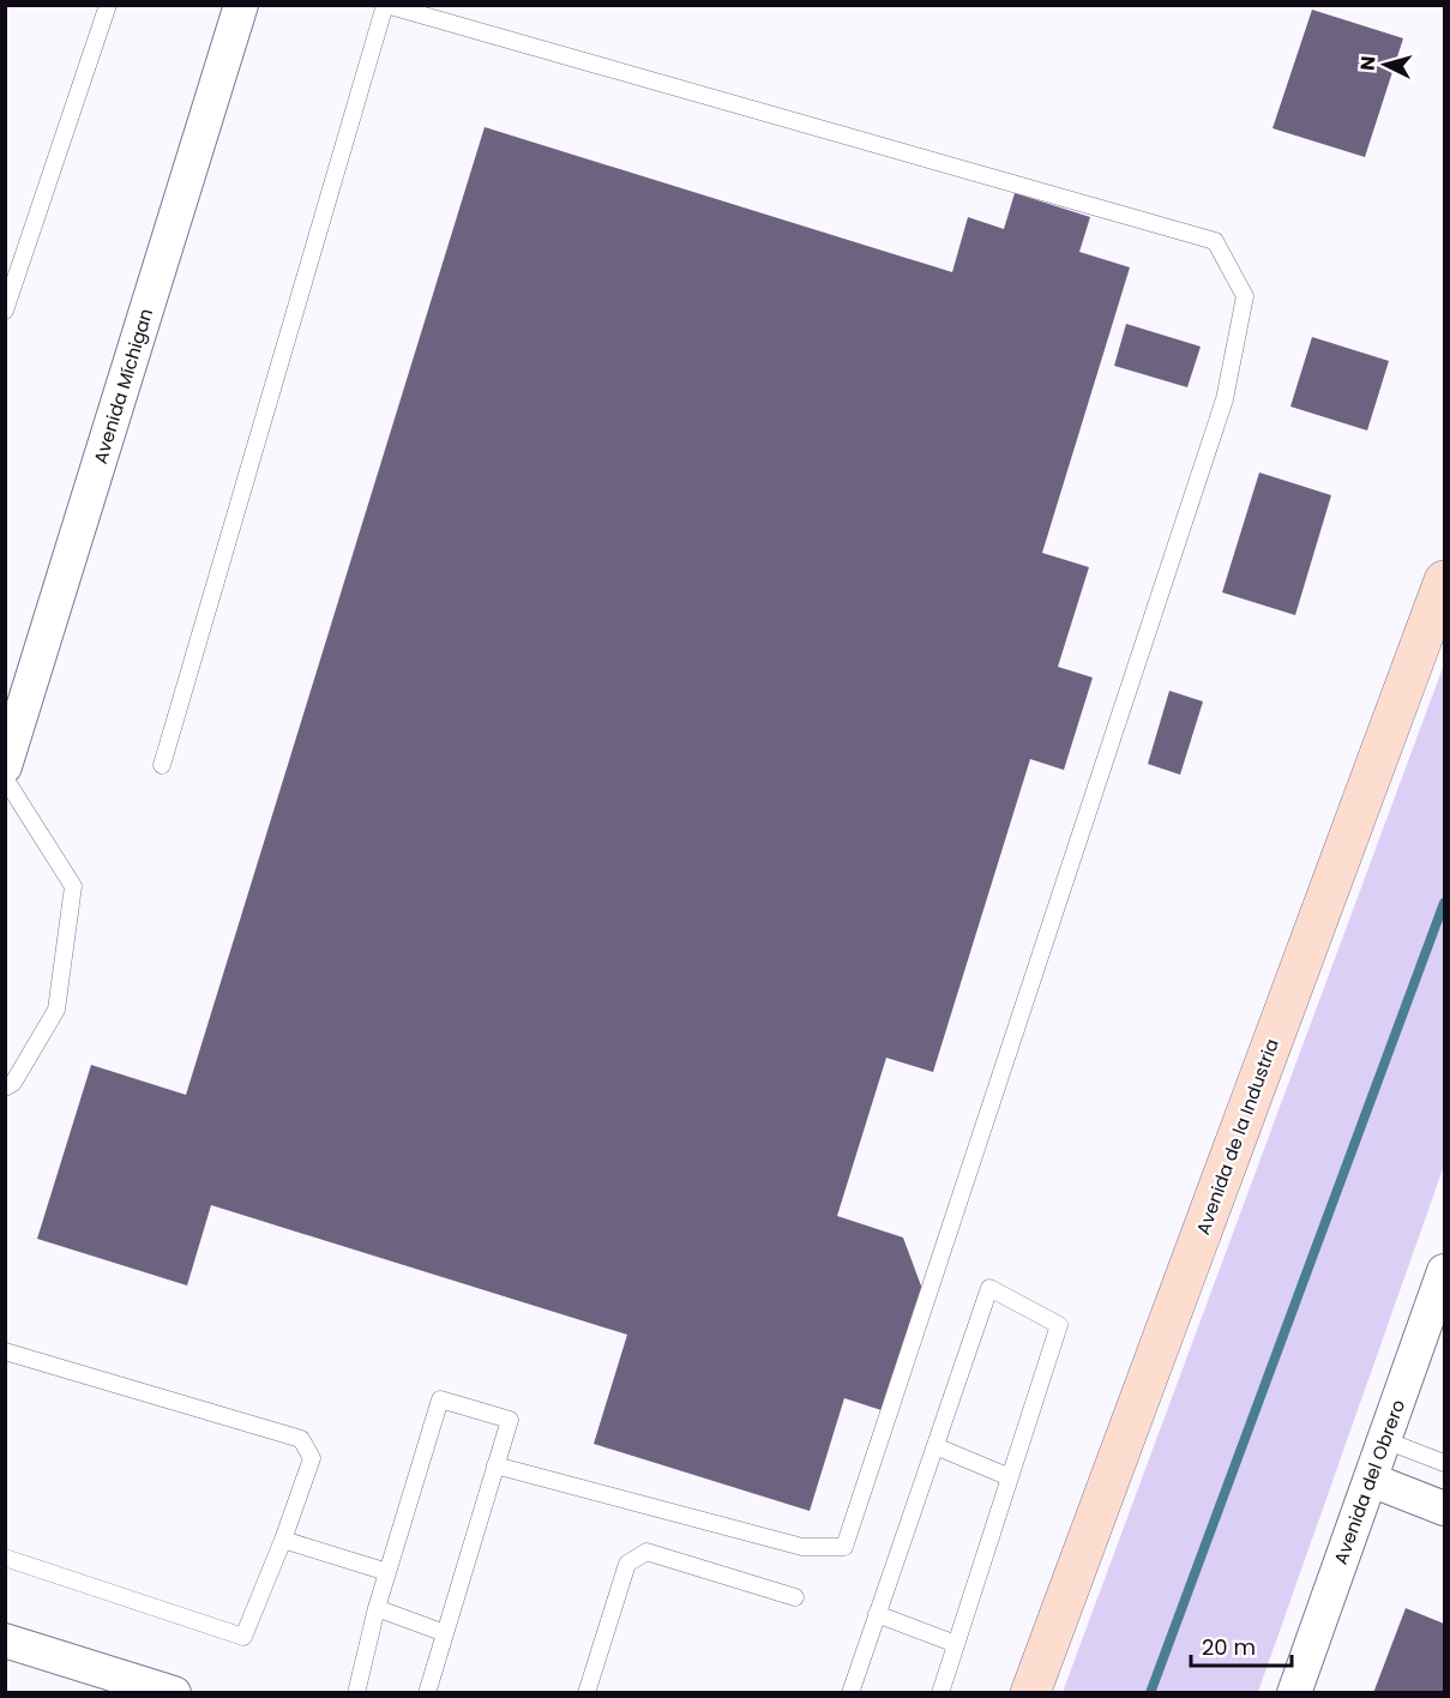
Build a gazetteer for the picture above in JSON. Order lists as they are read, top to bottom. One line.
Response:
{"streets":{"street":["Avenida Míchigan","Avenida de la Industria","Avenida del Obrero"]},"scale_bar":"20 m","north":"left"}
